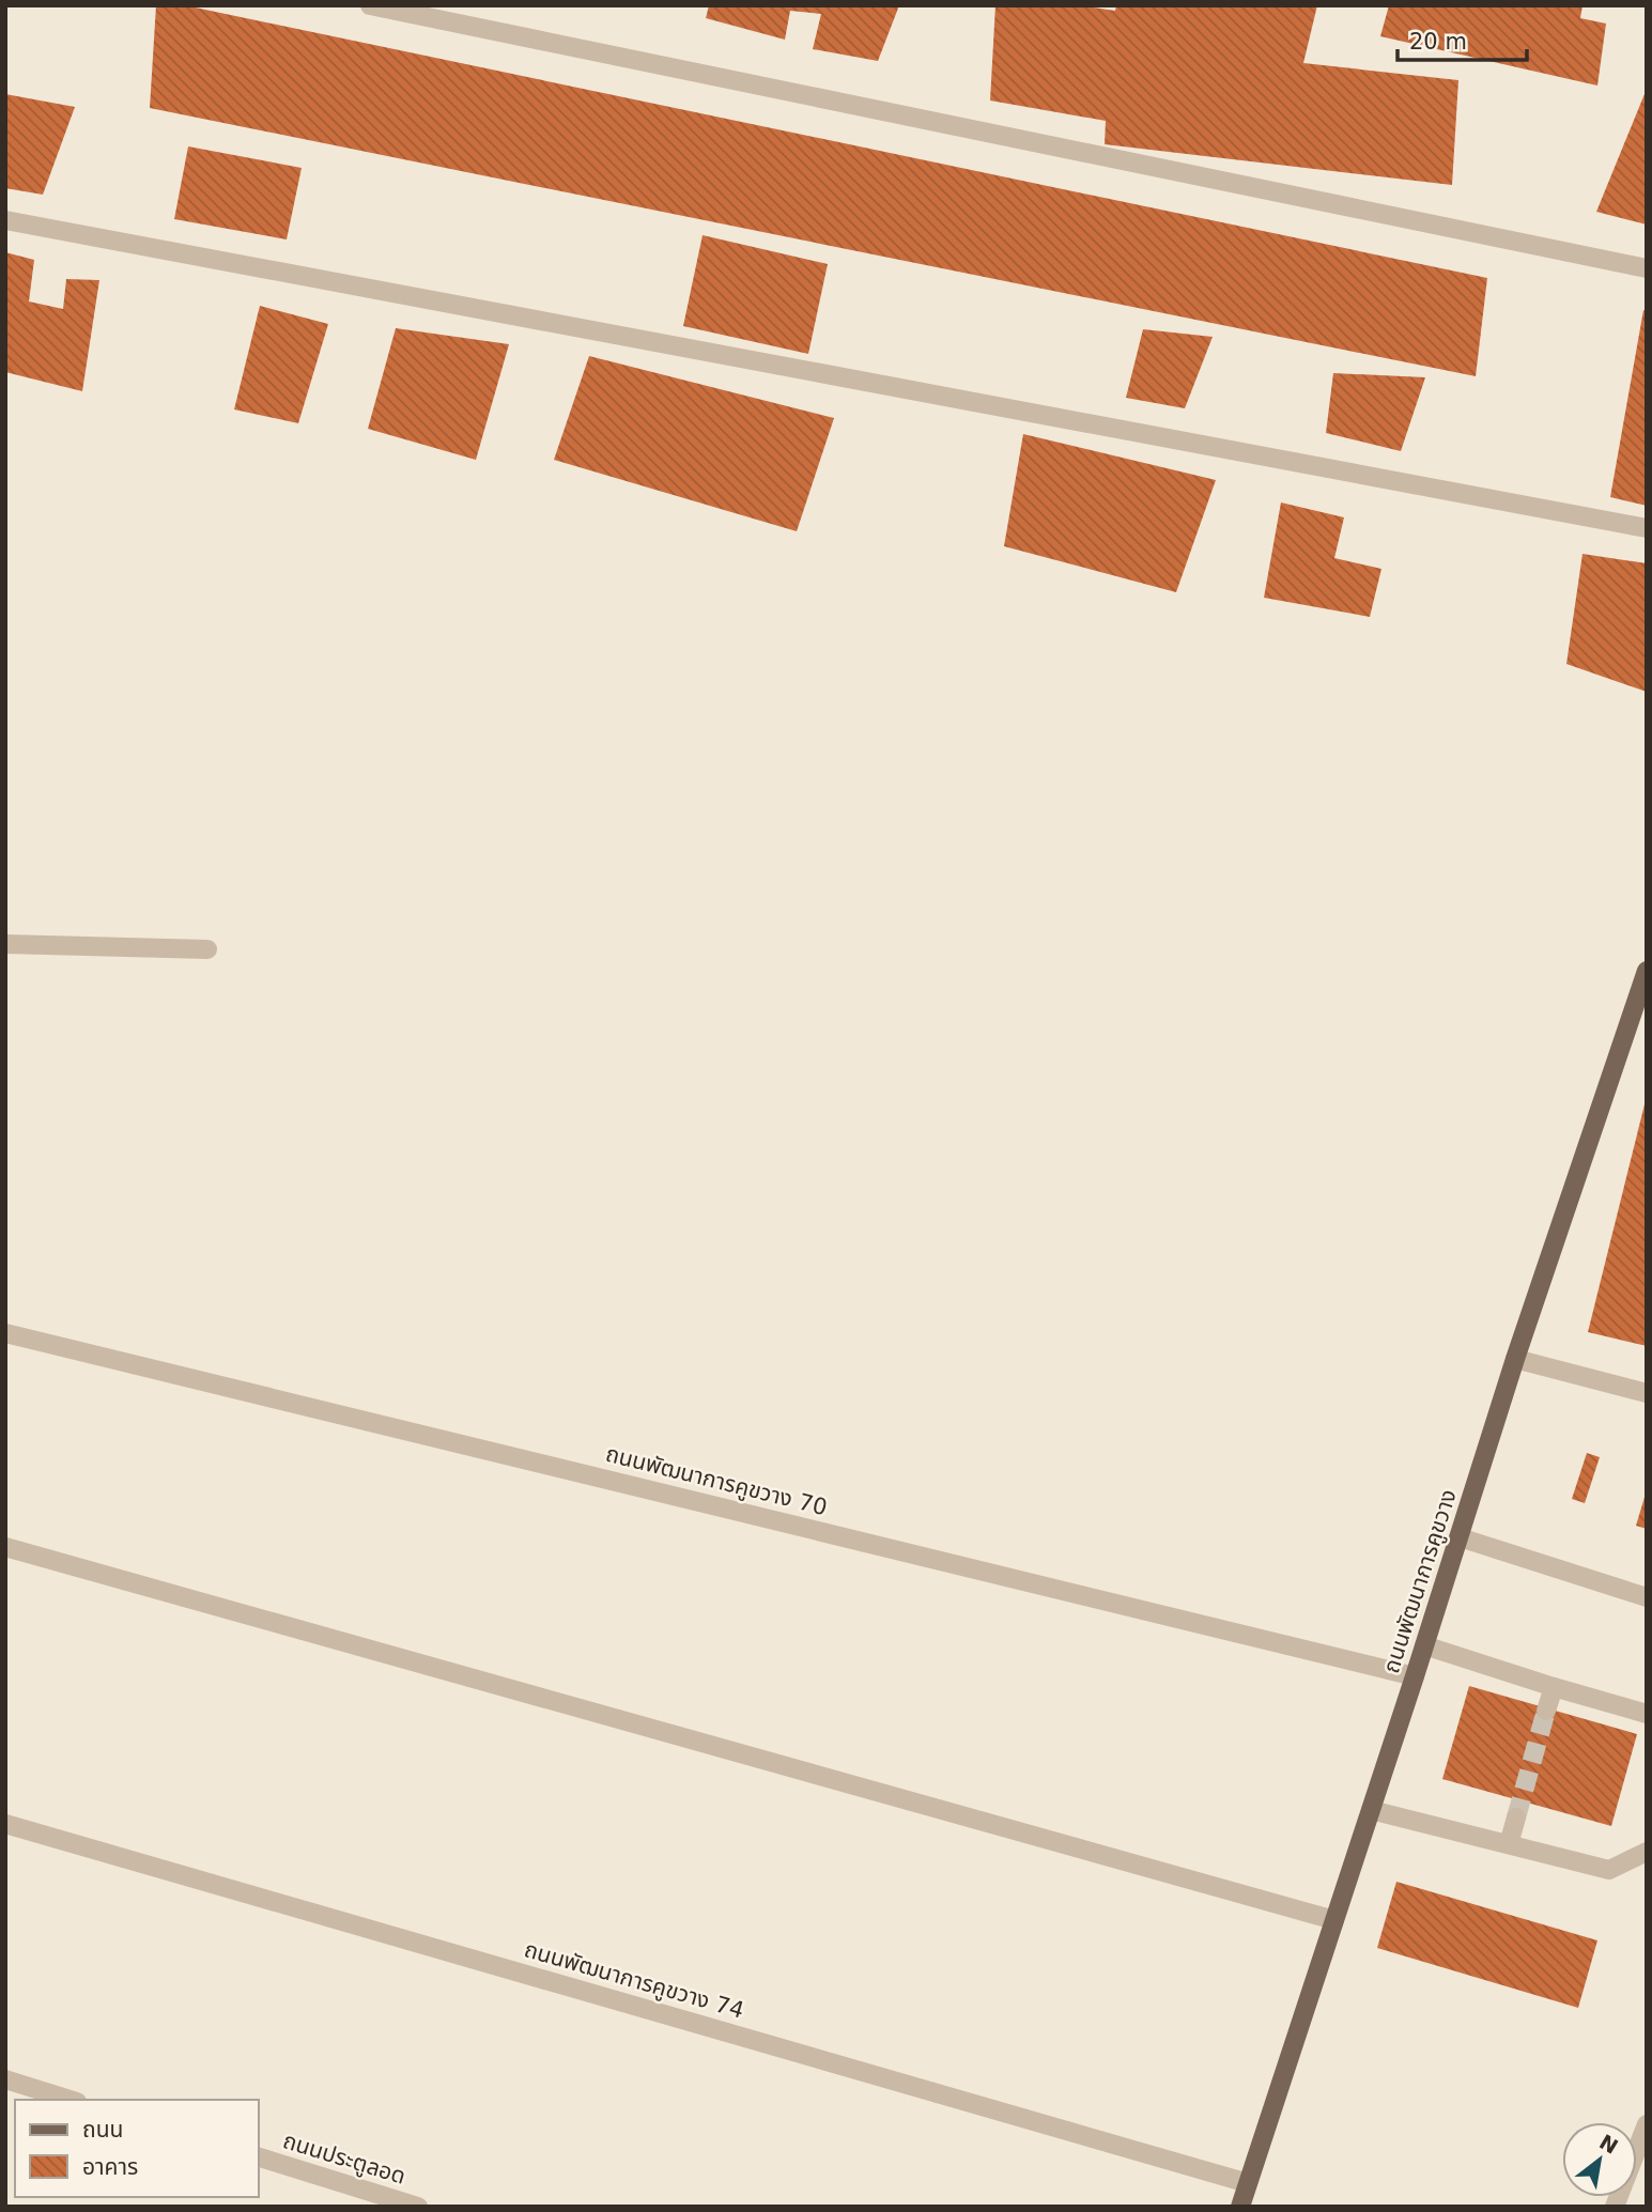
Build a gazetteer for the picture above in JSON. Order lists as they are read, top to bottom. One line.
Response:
{"streets":{"main road":["ถนนพัฒนาการคูขวาง"],"street":["ถนนพัฒนาการคูขวาง 70","ถนนพัฒนาการคูขวาง 74","ถนนประตูลอด"]},"crossings":[["ถนนพัฒนาการคูขวาง 70","ถนนพัฒนาการคูขวาง"],["ถนนพัฒนาการคูขวาง","ถนนพัฒนาการคูขวาง 74"]],"legend":["ถนน","อาคาร"],"scale_bar":"20 m","north":"top right"}
